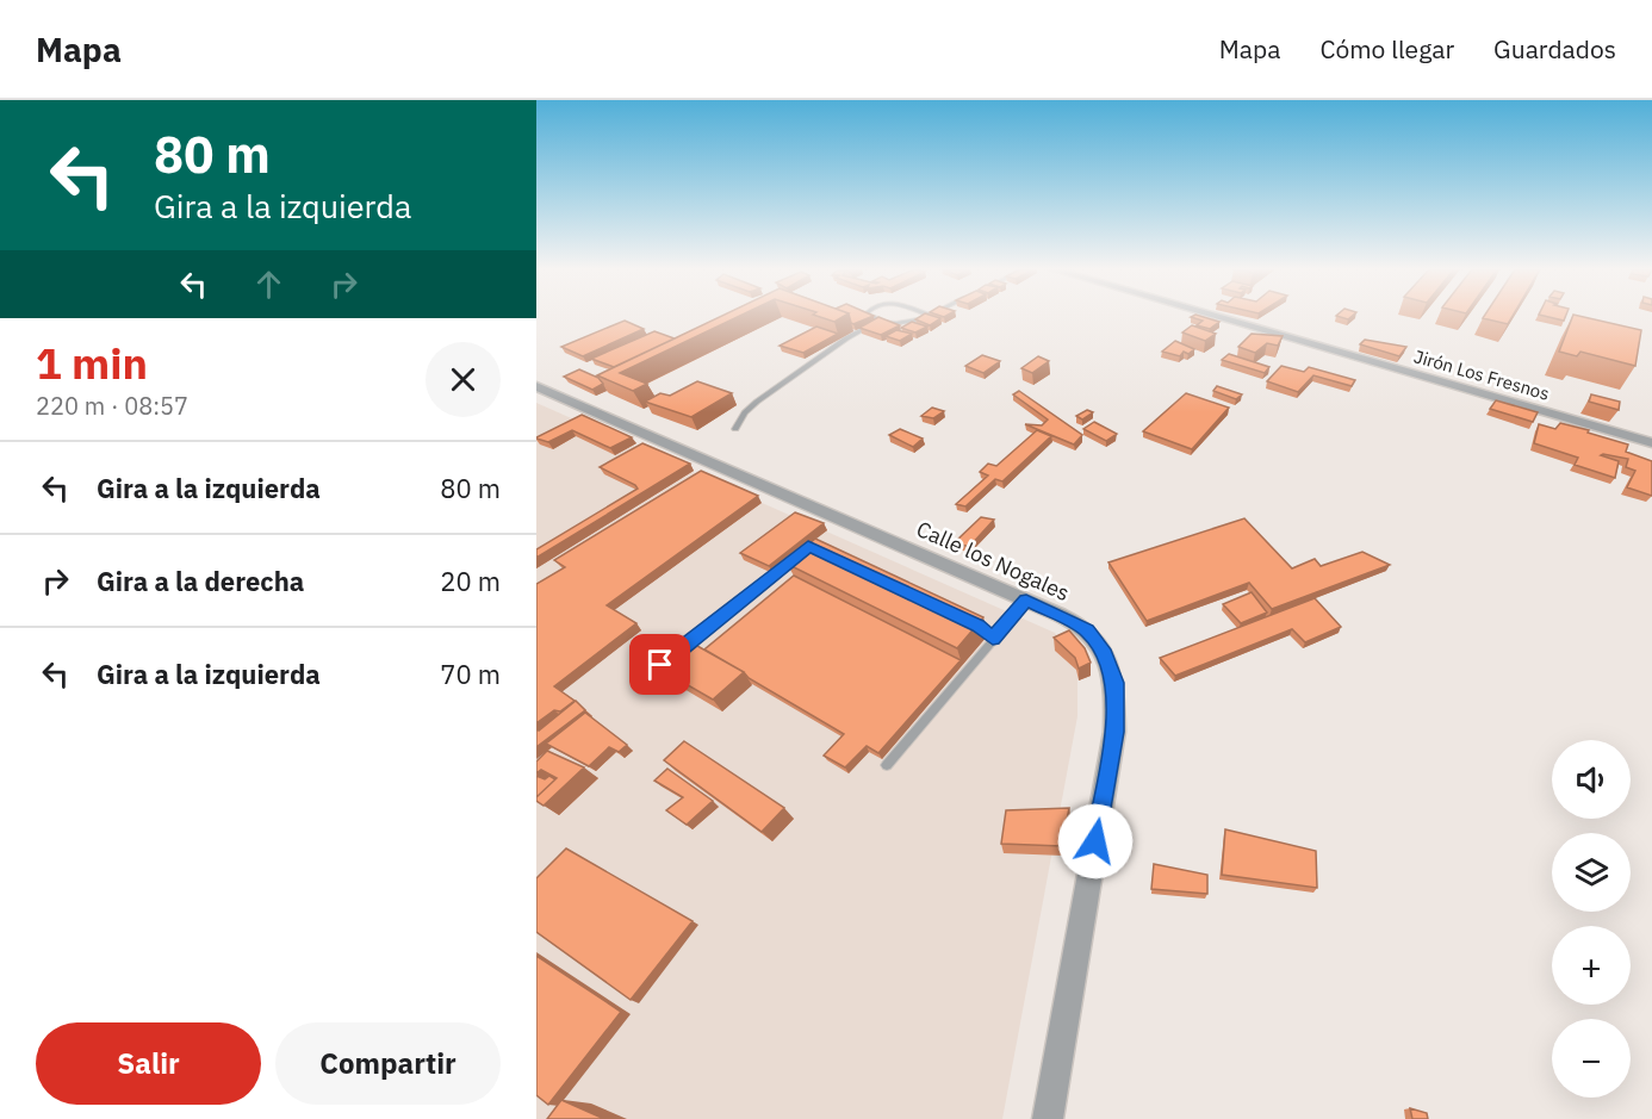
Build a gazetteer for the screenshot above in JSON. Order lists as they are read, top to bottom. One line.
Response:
{"streets":{"street":["Jirón Los Fresnos","Calle los Nogales"]},"page":{"header":"Mapa","nav":["Mapa","Cómo llegar","Guardados"],"turn":["80 m","Gira a la izquierda"],"heading":["1 min","220 m · 08:57"],"list":[{"name":"Gira a la izquierda","value":"80 m"},{"name":"Gira a la derecha","value":"20 m"},{"name":"Gira a la izquierda","value":"70 m"}],"map_buttons":["+","−"],"buttons":["Salir","Compartir"]}}
